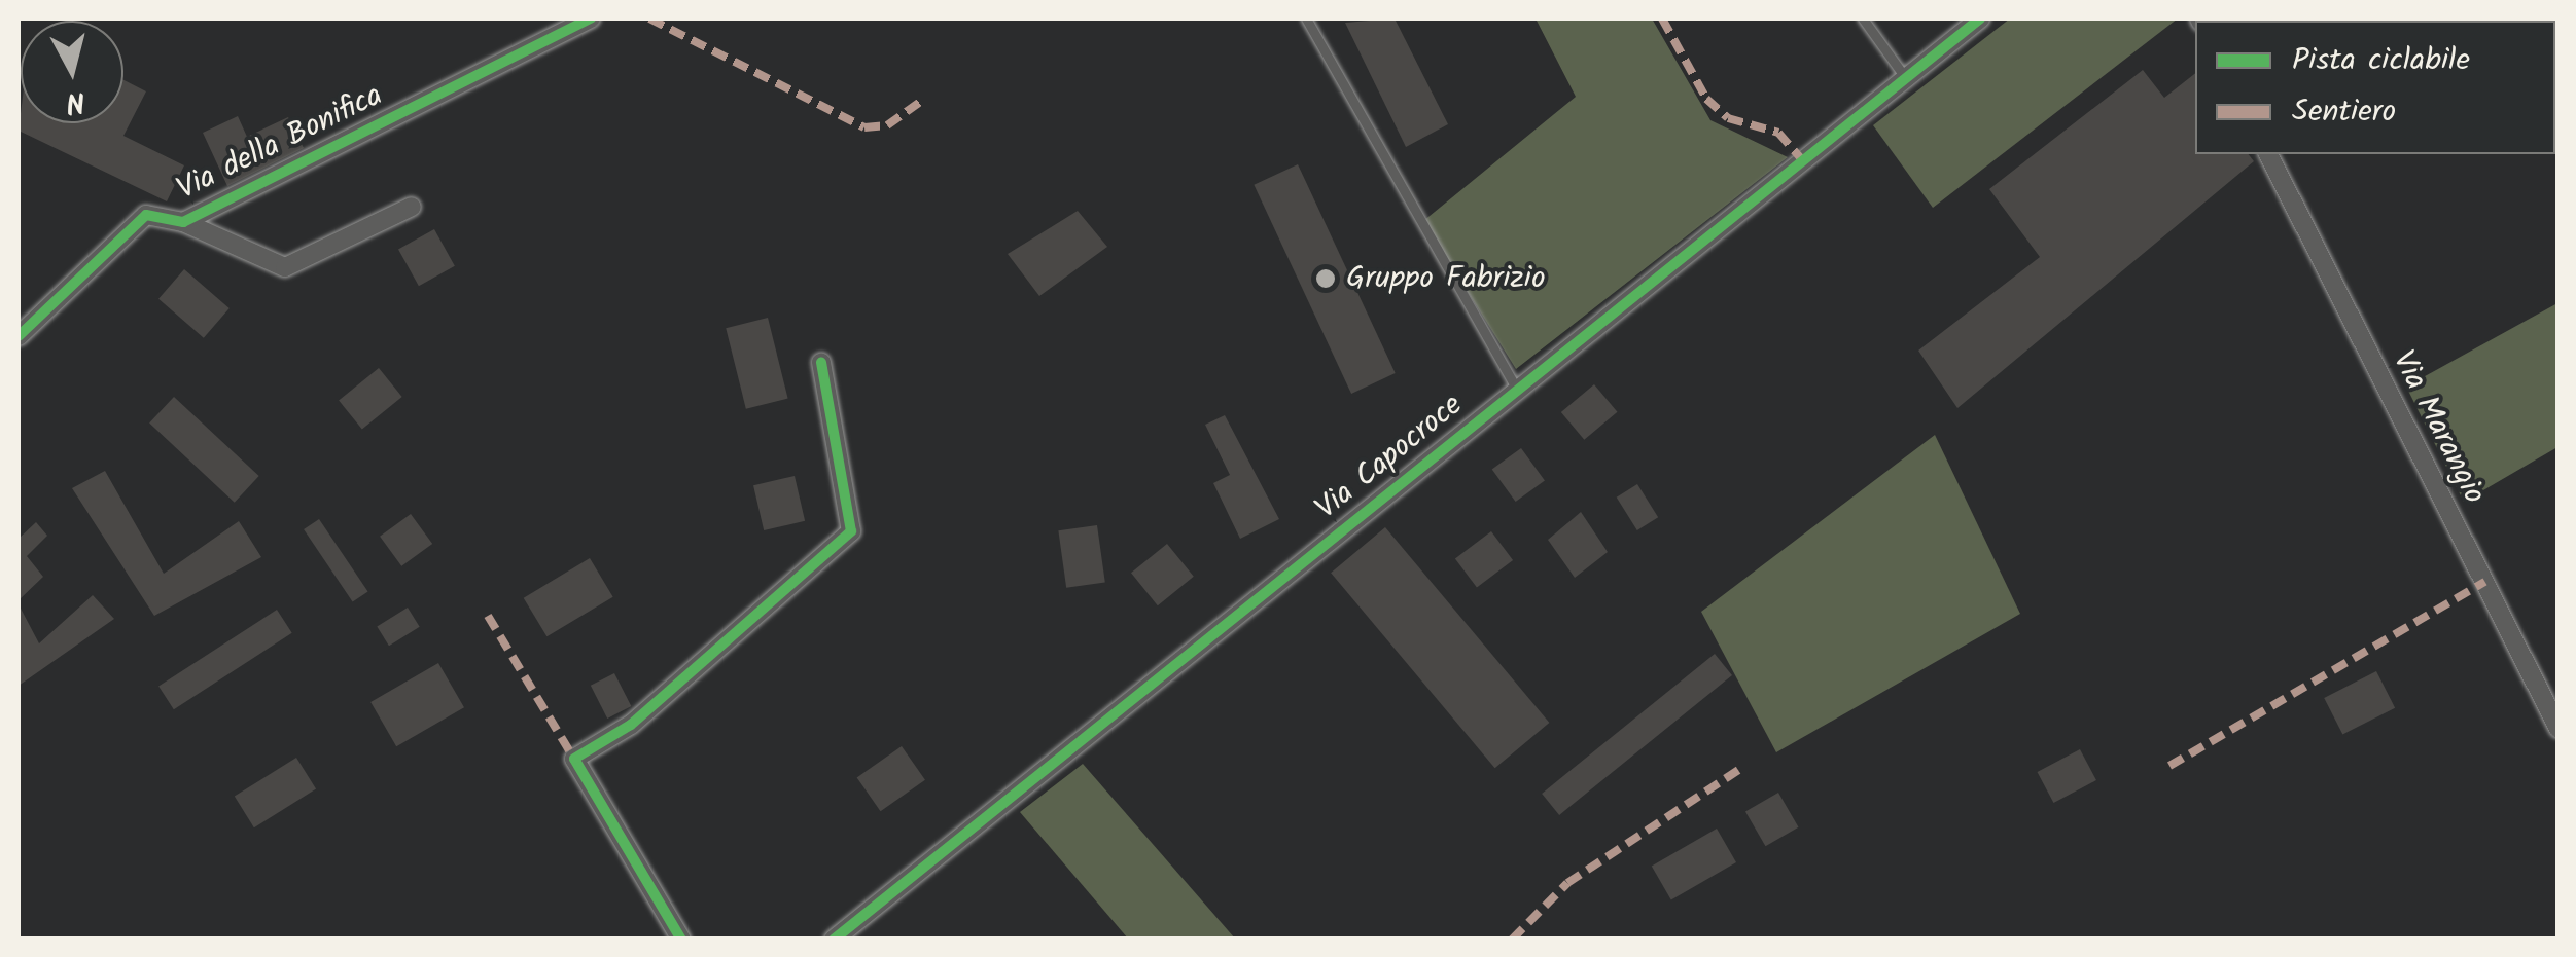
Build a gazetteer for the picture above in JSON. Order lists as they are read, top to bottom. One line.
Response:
{"streets":{"street":["Via della Bonifica","Via Marangio","Via Capocroce"]},"places":["Gruppo Fabrizio"],"legend":["Pista ciclabile","Sentiero"],"north":"bottom"}
